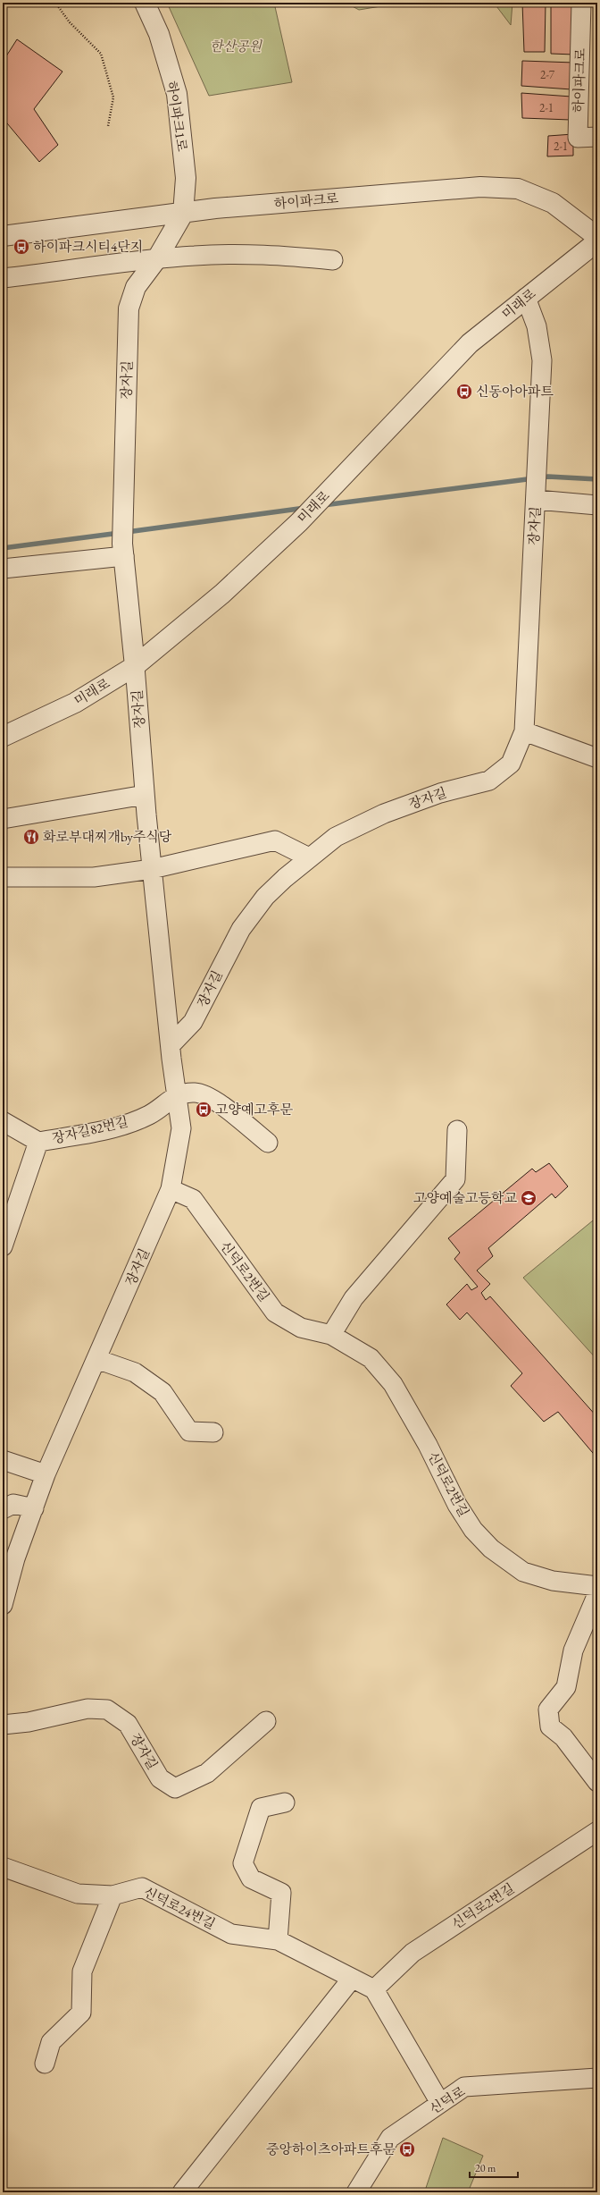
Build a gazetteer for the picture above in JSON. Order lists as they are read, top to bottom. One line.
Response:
{"streets":{"street":["하이파크로","하이파크1로","미래로","장자길","장자길82번길","신덕로2번길","신덕로24번길","신덕로"]},"crossings":[["하이파크로","하이파크1로"],["하이파크로","장자길"],["하이파크1로","장자길"],["미래로","장자길"],["장자길","장자길82번길"],["장자길","신덕로2번길"],["신덕로2번길","신덕로24번길"]],"parks":["한산공원"],"places":{"bus stop":["하이파크시티4단지","신동아아파트","고양예고후문","중앙하이츠아파트후문"],"restaurant":["화로부대찌개by주식당"],"school or university":["고양예술고등학교"]},"house_numbers":["2-7","2-1","2-1"],"scale_bar":"20 m"}
